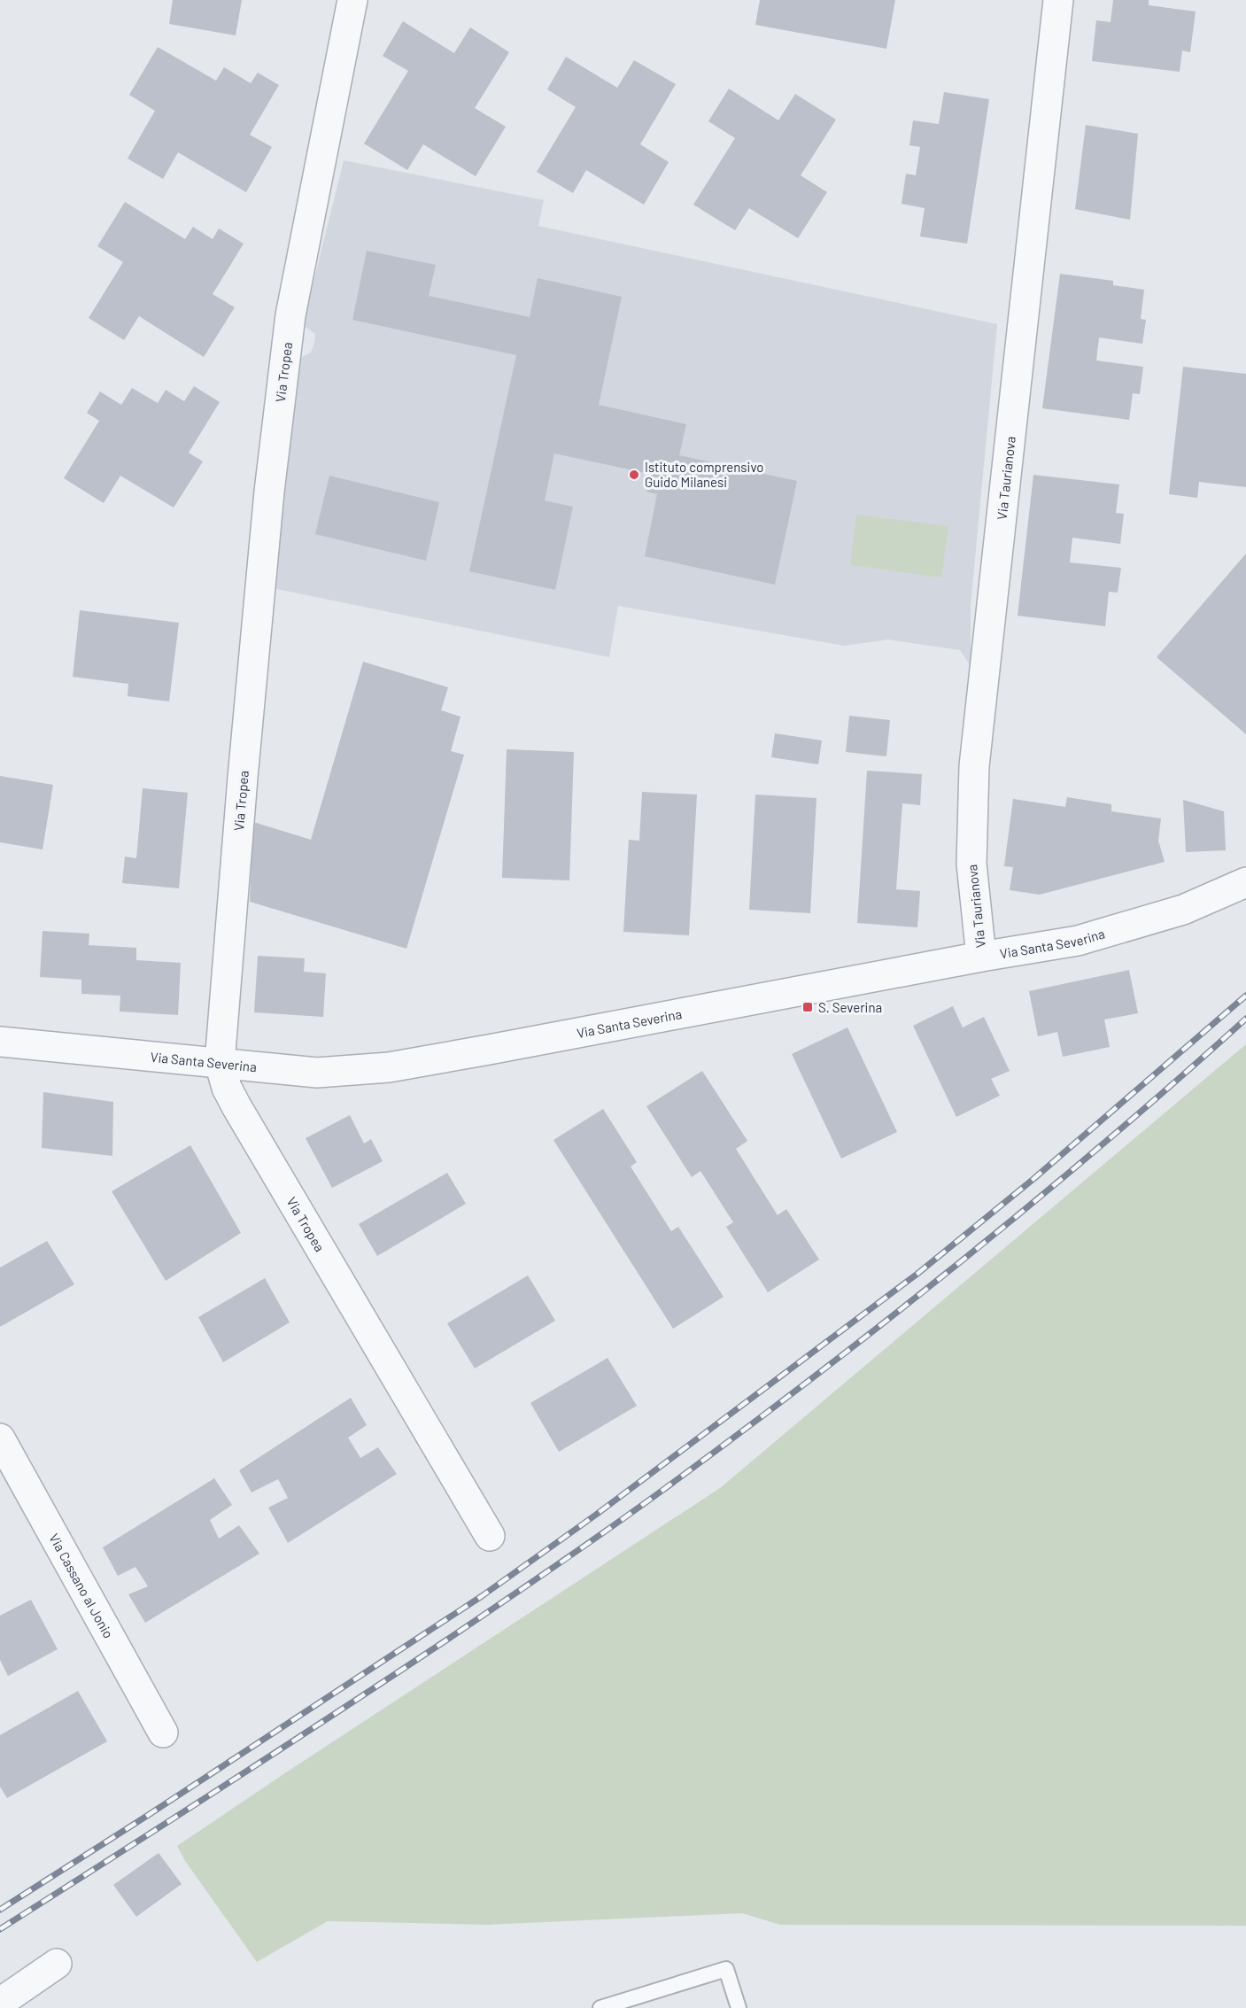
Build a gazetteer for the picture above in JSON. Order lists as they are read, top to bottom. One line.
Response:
{"streets":{"street":["Via Tropea","Via Taurianova","Via Santa Severina","Via Cassano al Jonio"]},"crossings":[["Via Tropea","Via Santa Severina"],["Via Taurianova","Via Santa Severina"]],"places":{"other":["Istituto comprensivo Guido Milanesi"],"transit":["S. Severina"]}}
